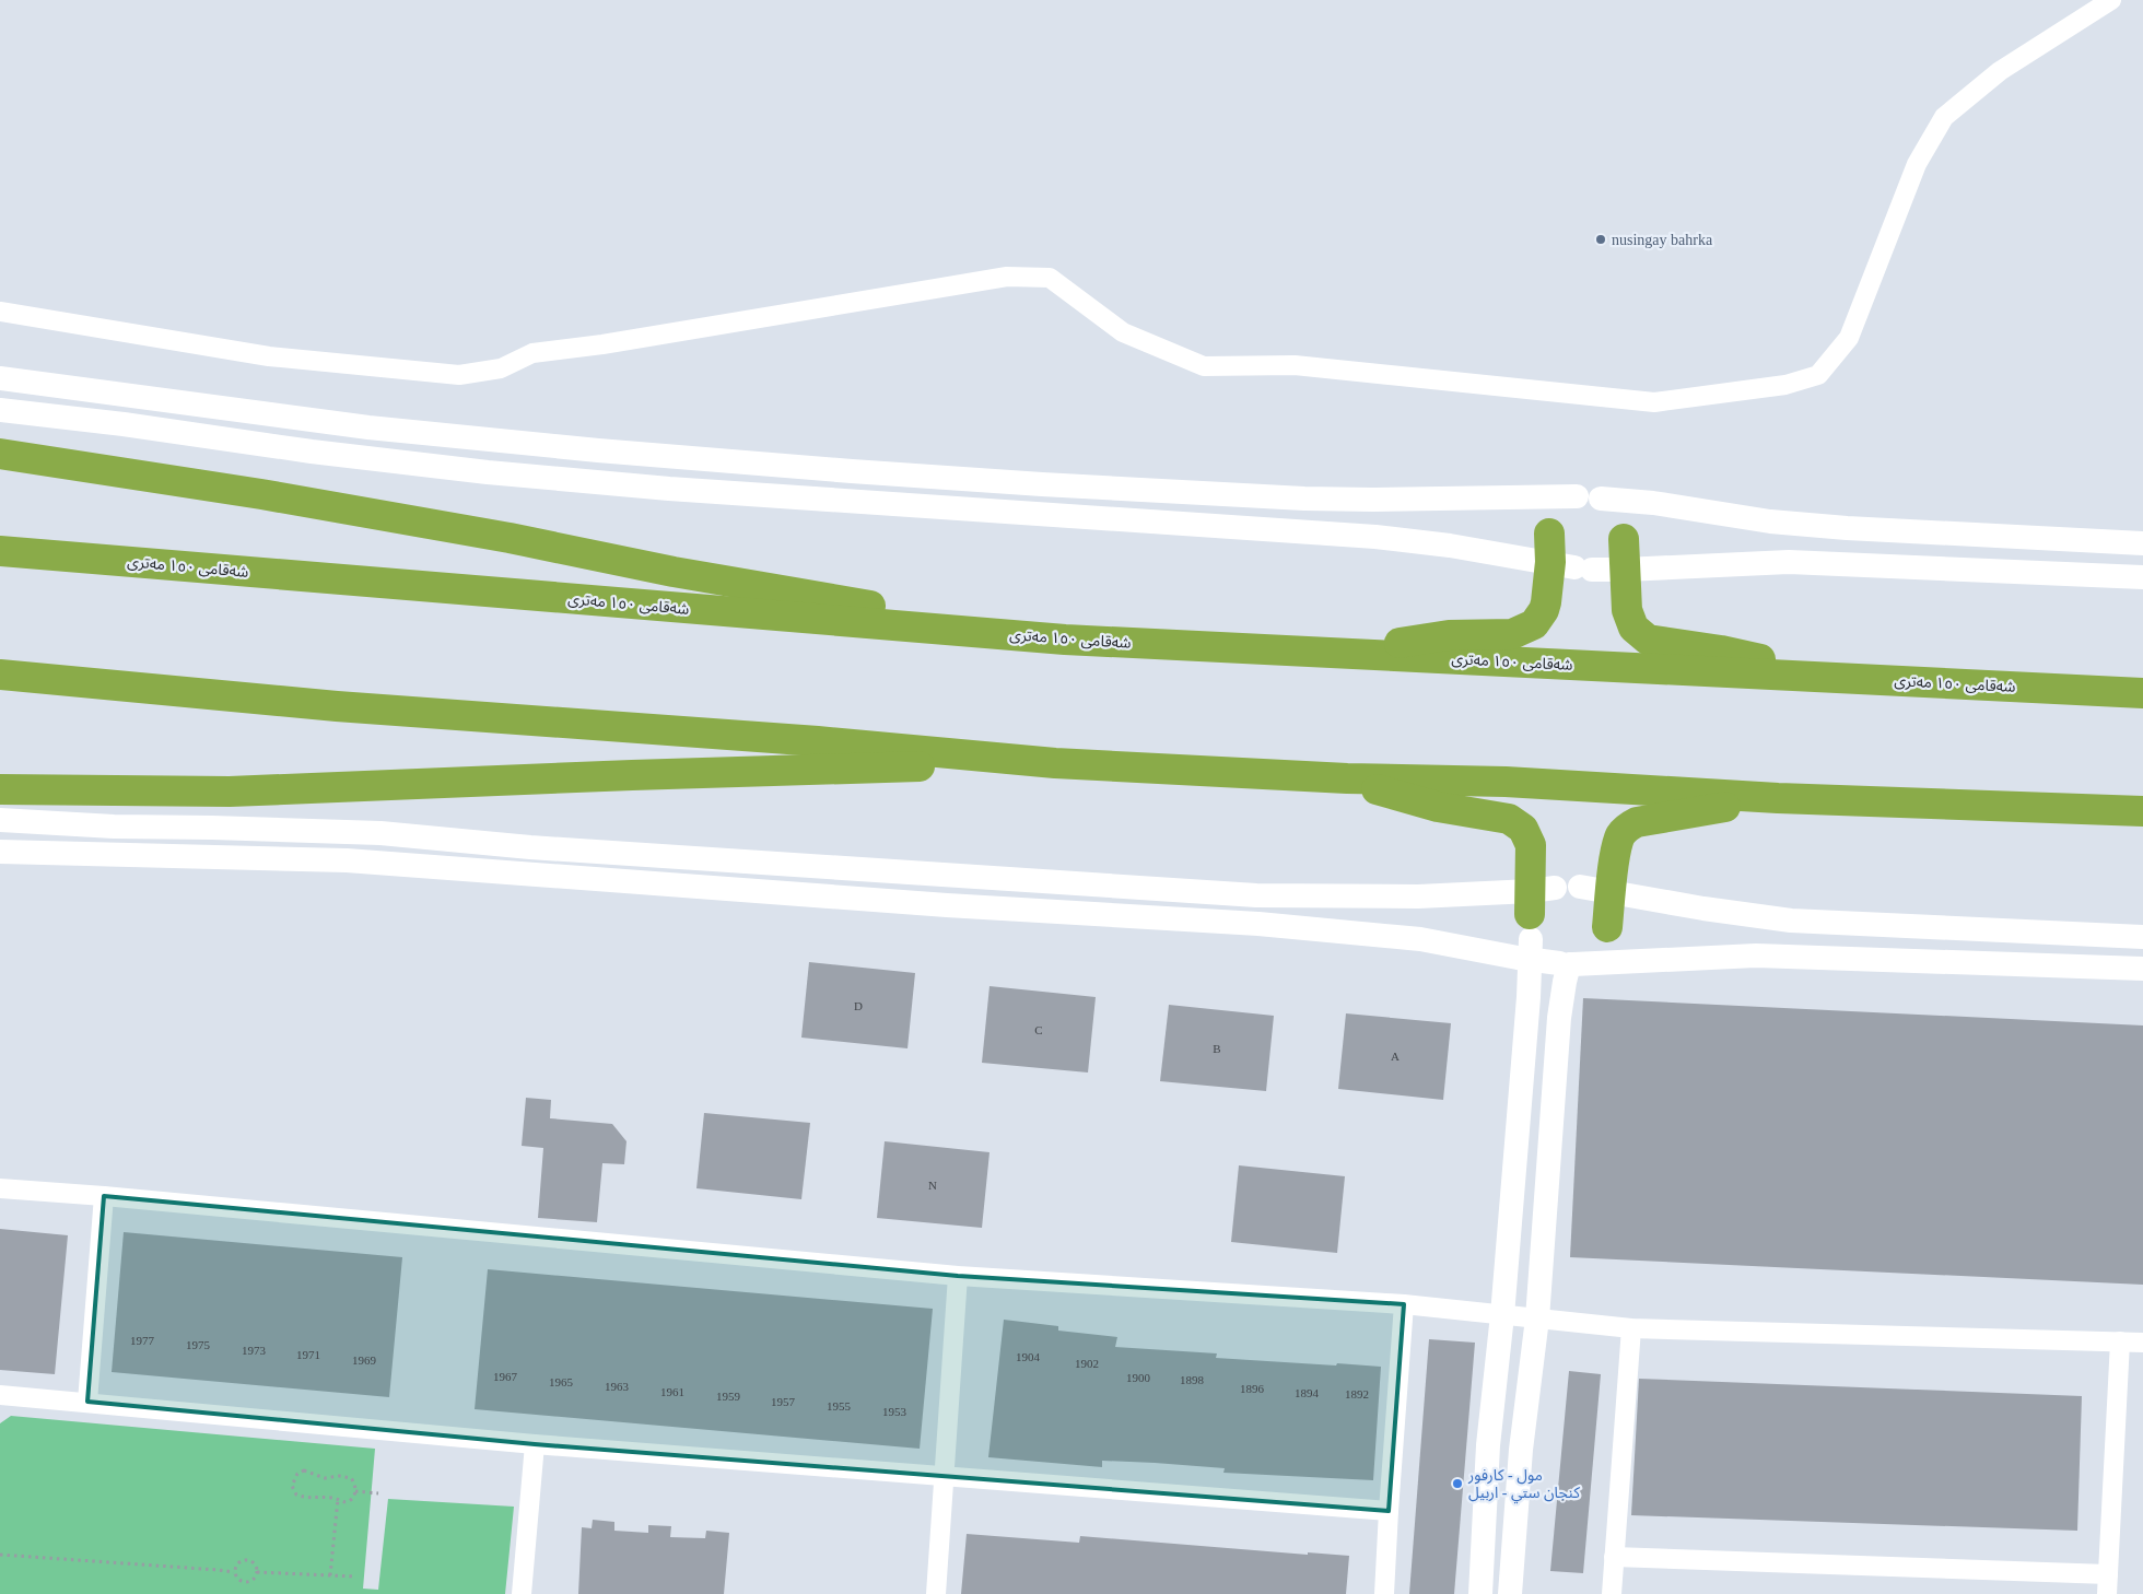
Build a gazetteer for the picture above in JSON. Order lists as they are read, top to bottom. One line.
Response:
{"streets":{"highway":["شەقامی ١٥٠ مەتری"]},"places":["nusingay bahrka","مول - كارفور كنجان ستي - اربيل"],"house_numbers":["D","C","B","A","N","1977","1975","1973","1971","1904","1969","1902","1967","1900","1898","1965","1963","1896","1961","1894","1892","1959","1957","1955","1953"]}
